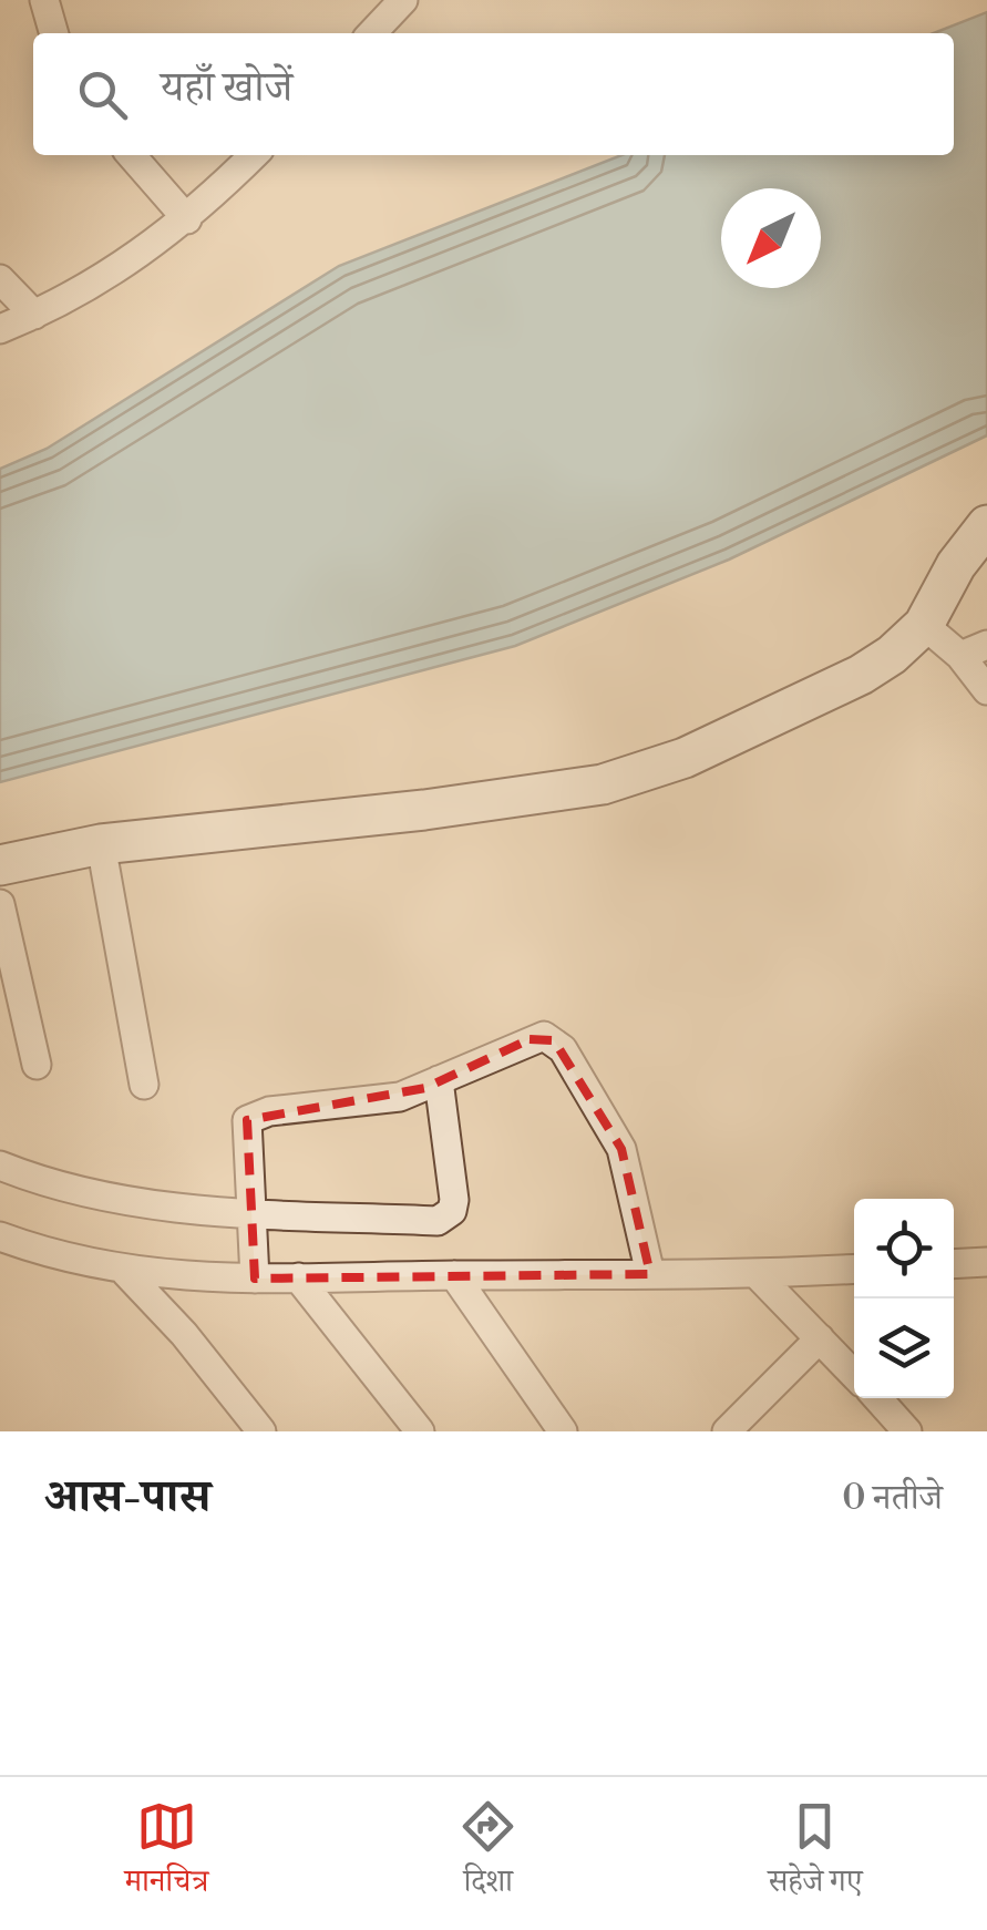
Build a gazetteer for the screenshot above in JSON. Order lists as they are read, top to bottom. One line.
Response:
{"north":"bottom left","page":{"search":"यहाँ खोजें","heading":["आस-पास","0 नतीजे"],"nav":["मानचित्र","दिशा","सहेजे गए"]}}
